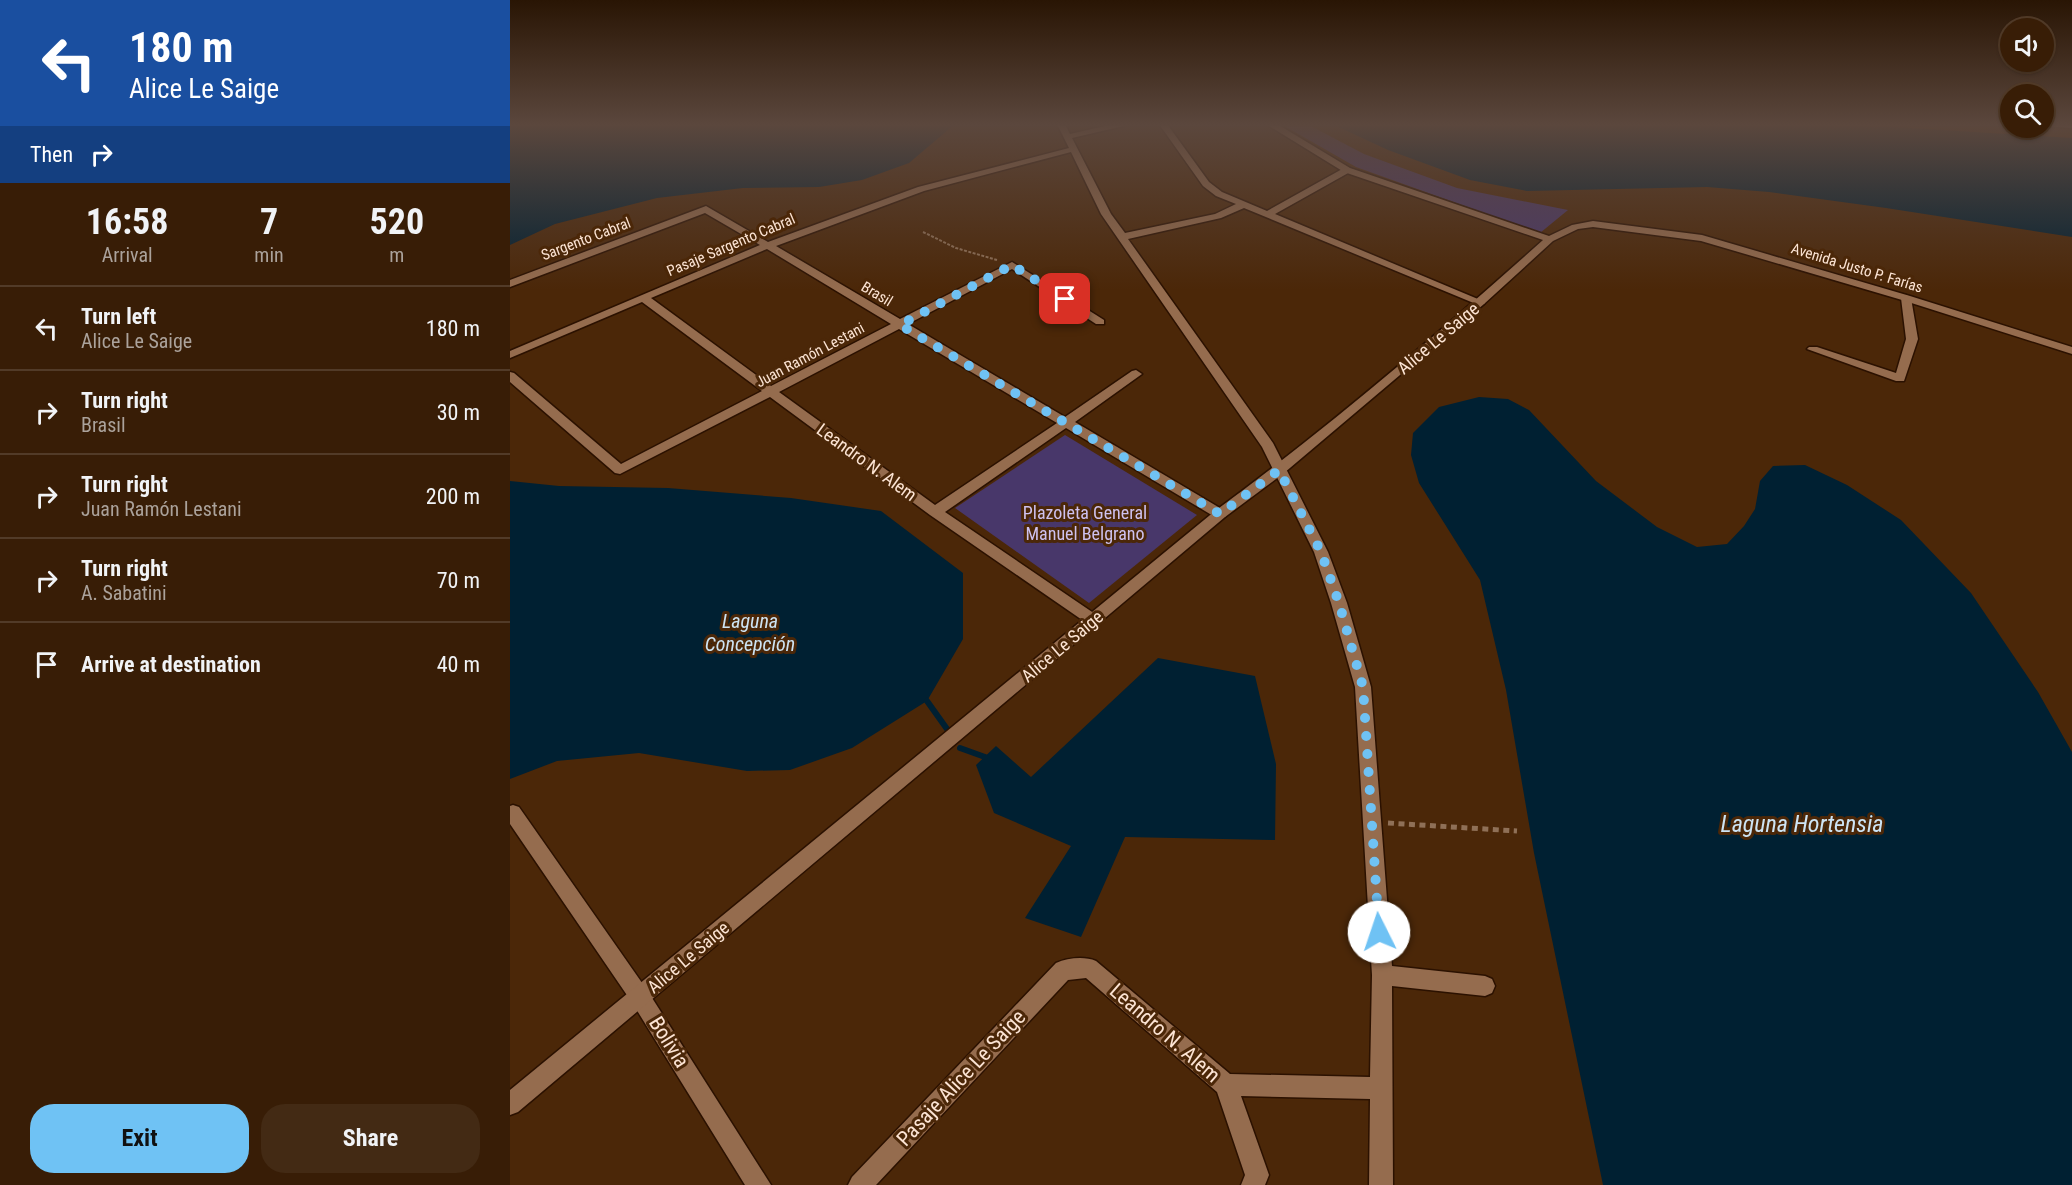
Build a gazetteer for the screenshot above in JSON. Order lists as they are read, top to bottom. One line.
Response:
{"streets":{"street":["Sargento Cabral","Pasaje Sargento Cabral","Avenida Justo P. Farías","Brasil","Alice Le Saige","Juan Ramón Lestani","Leandro N. Alem","Bolivia","Pasaje Alice Le Saige"]},"crossings":[["Sargento Cabral","Brasil"],["Pasaje Sargento Cabral","Brasil"],["Pasaje Sargento Cabral","Leandro N. Alem"],["Avenida Justo P. Farías","Alice Le Saige"],["Brasil","Alice Le Saige"],["Brasil","Juan Ramón Lestani"],["Alice Le Saige","Leandro N. Alem"],["Alice Le Saige","Bolivia"],["Juan Ramón Lestani","Leandro N. Alem"],["Leandro N. Alem","Pasaje Alice Le Saige"]],"water":["Laguna Concepción","Laguna Hortensia"],"parks":["Plazoleta General Manuel Belgrano"],"page":{"turn":["180 m","Alice Le Saige"],"then":"Then","eta":["16:58","Arrival","7","min","520","m"],"list":[{"name":"Turn left","note":"Alice Le Saige","value":"180 m"},{"name":"Turn right","note":"Brasil","value":"30 m"},{"name":"Turn right","note":"Juan Ramón Lestani","value":"200 m"},{"name":"Turn right","note":"A. Sabatini","value":"70 m"},{"name":"Arrive at destination","value":"40 m"}],"buttons":["Exit","Share"]}}
